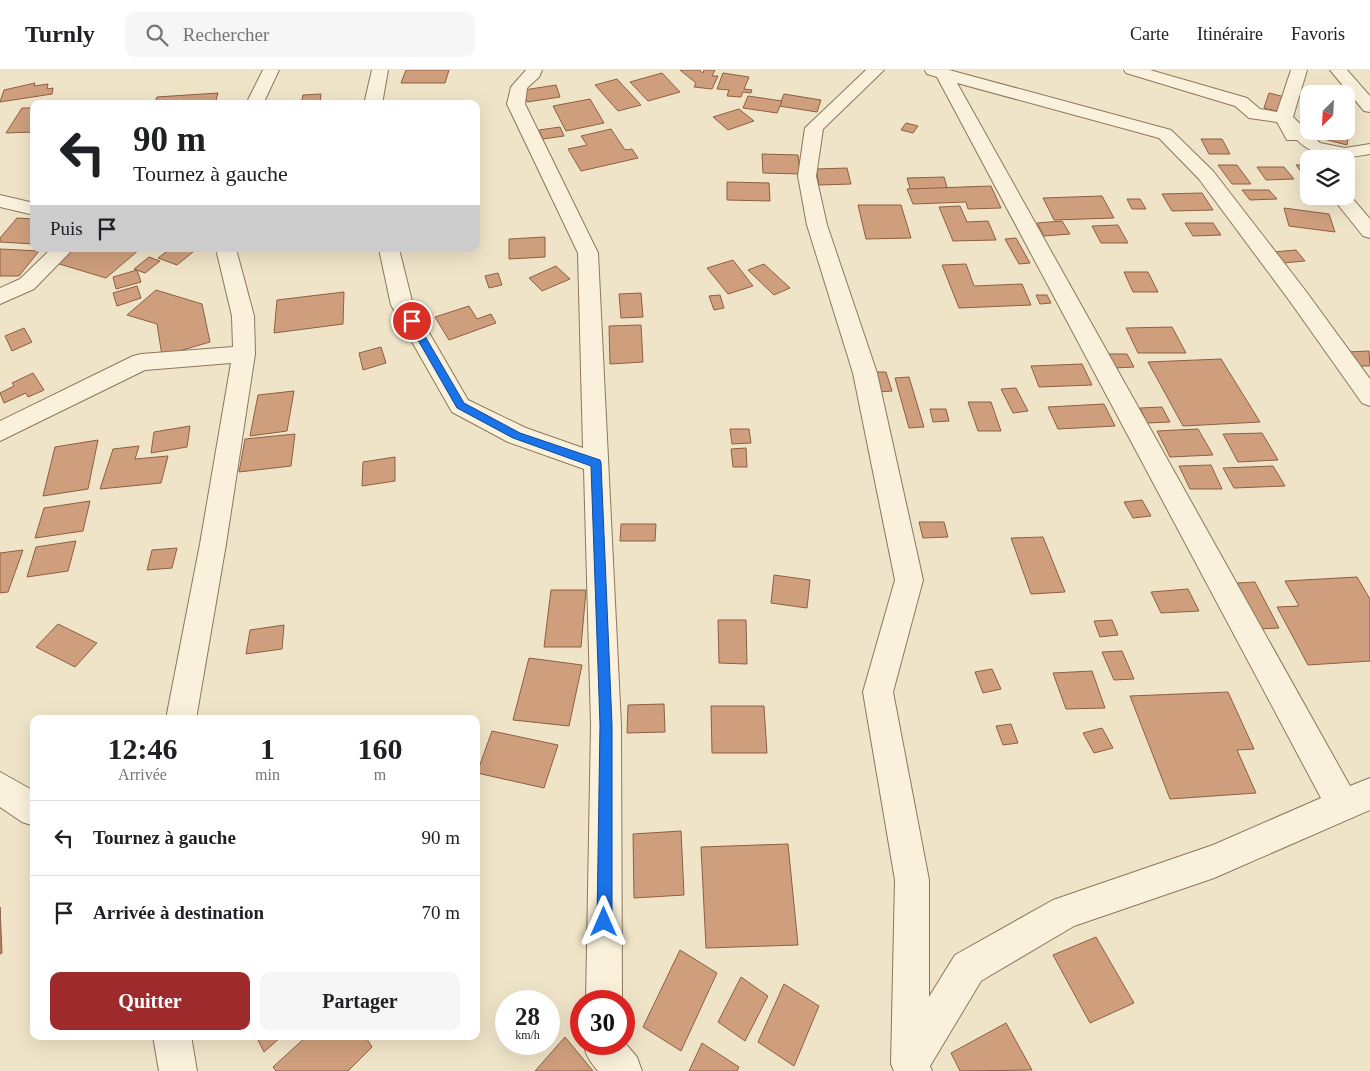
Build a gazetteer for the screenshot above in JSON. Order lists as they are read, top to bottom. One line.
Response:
{"north":"bottom left","page":{"header":"Turnly","search":"Rechercher","nav":["Carte","Itinéraire","Favoris"],"turn":["90 m","Tournez à gauche"],"then":"Puis","eta":["12:46","Arrivée","1","min","160","m"],"list":[{"name":"Tournez à gauche","value":"90 m"},{"name":"Arrivée à destination","value":"70 m"}],"buttons":["Quitter","Partager"],"speed":"28 km/h","limit":"30"}}
